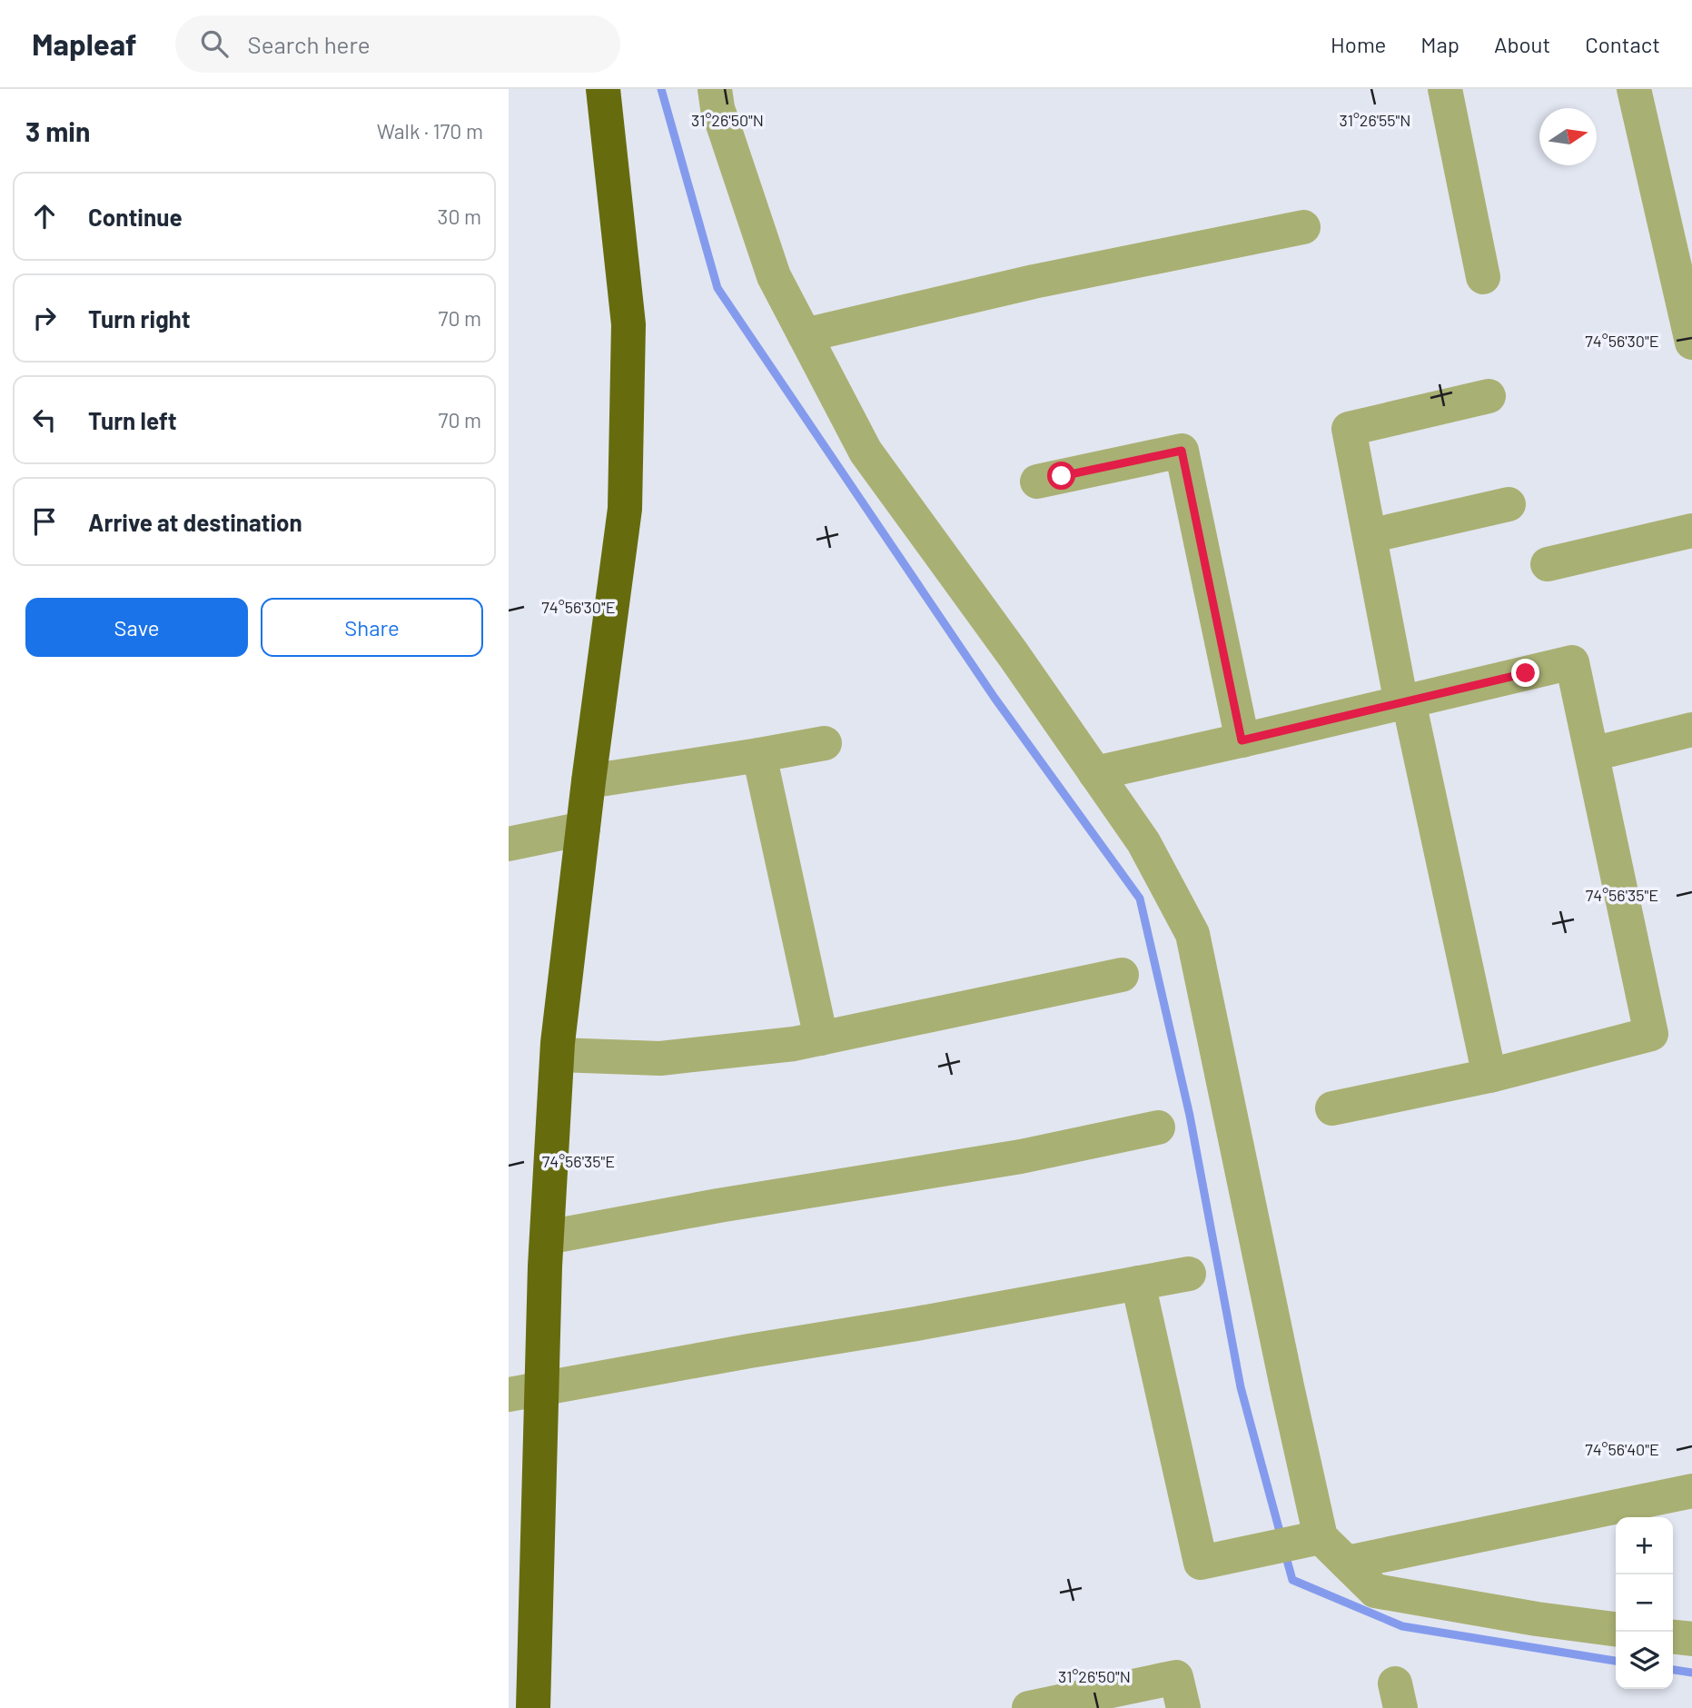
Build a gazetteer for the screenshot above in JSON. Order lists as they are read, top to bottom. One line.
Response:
{"north":"right","page":{"header":"Mapleaf","search":"Search here","nav":["Home","Map","About","Contact"],"heading":["3 min","Walk · 170 m"],"list":[["Continue","30 m"],["Turn right","70 m"],["Turn left","70 m"],"Arrive at destination"],"buttons":["Save","Share"],"map_buttons":["+","−"]},"coordinates":["31°26'50\"N","31°26'55\"N","74°56'30\"E","74°56'35\"E","74°56'40\"E"]}
